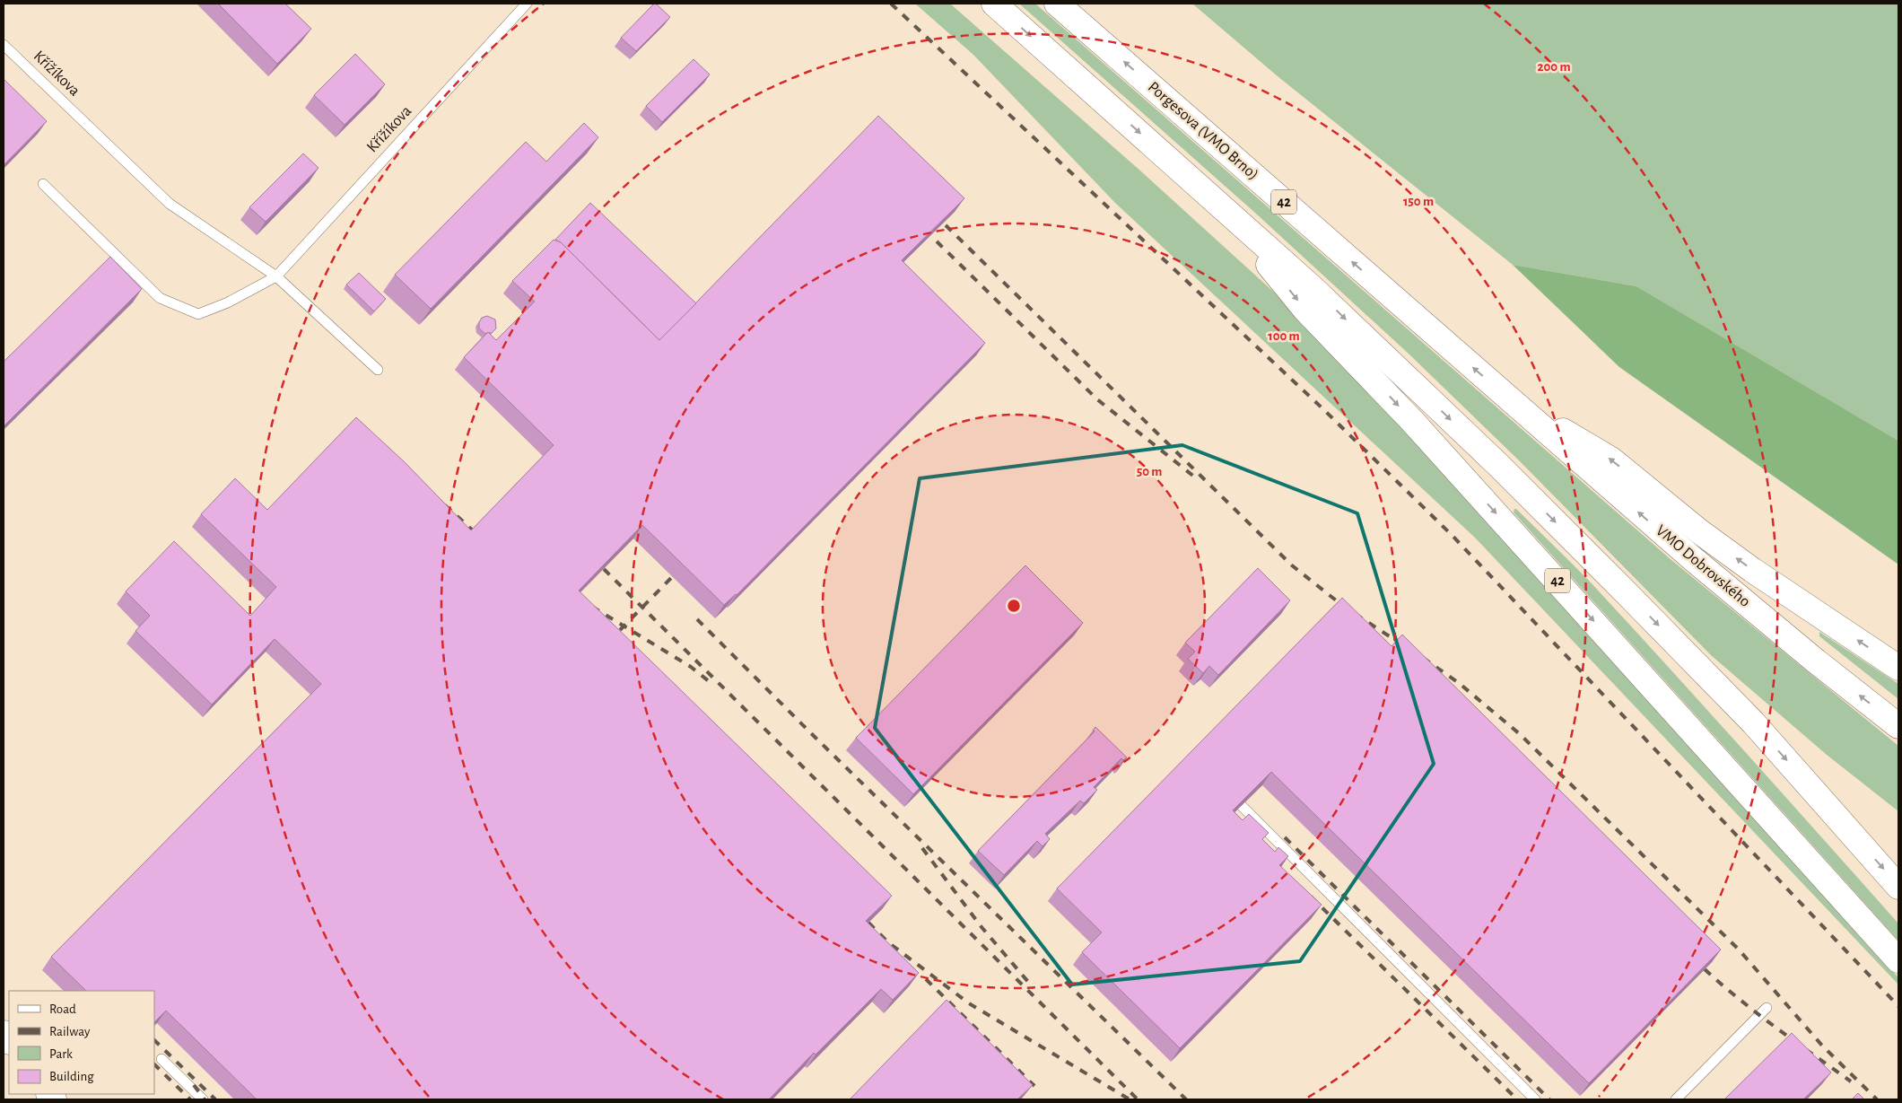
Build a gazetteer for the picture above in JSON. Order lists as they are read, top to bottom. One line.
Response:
{"streets":{"main road":["Porgesova (VMO Brno)","42","VMO Dobrovského"],"lane":["Křížíkova"]},"crossings":[["Porgesova (VMO Brno)","42"],["Porgesova (VMO Brno)","VMO Dobrovského"],["42","VMO Dobrovského"]],"legend":["Road","Railway","Park","Building"],"rings":["200 m","150 m","100 m","50 m"]}
